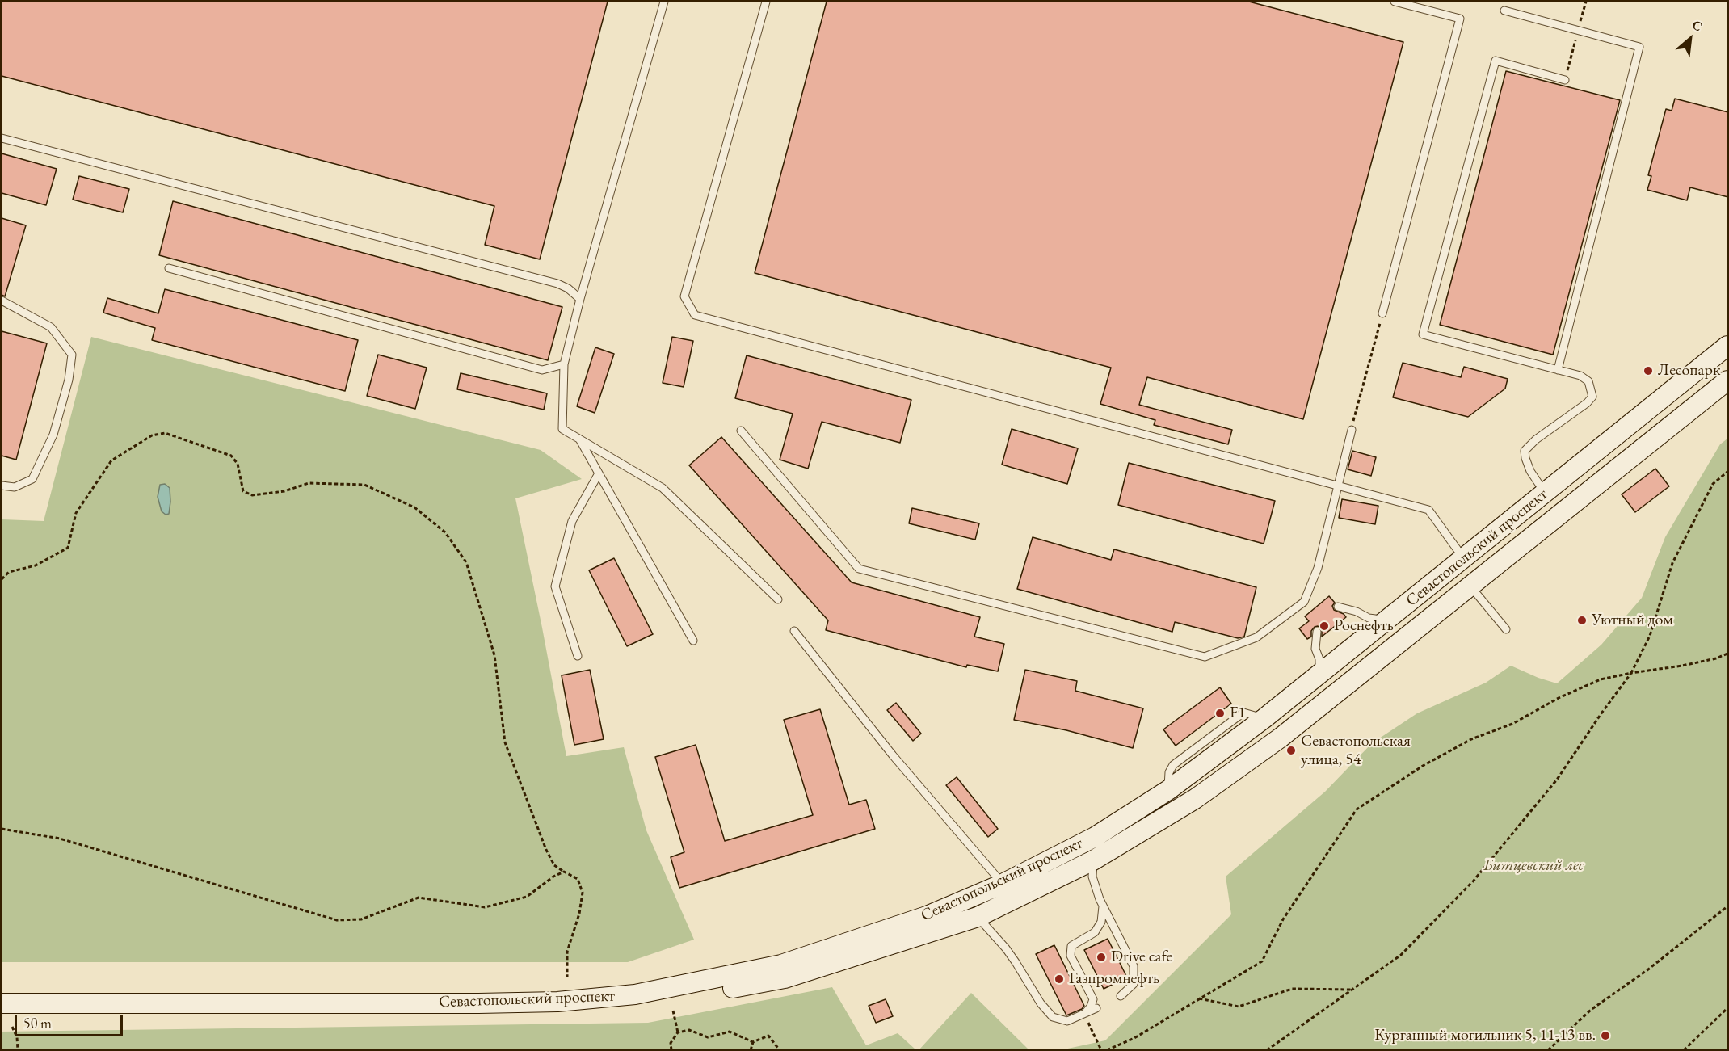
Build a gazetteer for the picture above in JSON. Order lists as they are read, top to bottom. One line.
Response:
{"streets":{"main road":["Севастопольский проспект"]},"parks":["Битцевский лес"],"places":["Лесопарк","Уютный дом","Роснефть","F1","Севастопольская улица, 54","Drive cafe","Газпромнефть","Курганный могильник 5, 11-13 вв."],"scale_bar":"50 m","north":"top right"}
